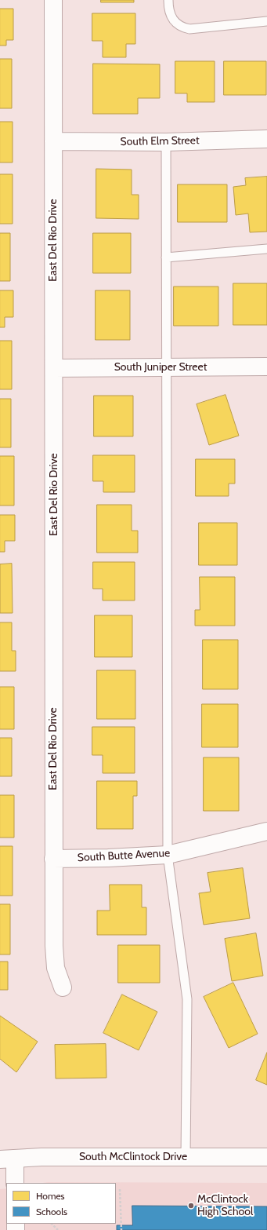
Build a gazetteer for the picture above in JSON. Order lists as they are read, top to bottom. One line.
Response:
{"streets":{"street":["South Elm Street","East Del Rio Drive","South Juniper Street","South Butte Avenue","South McClintock Drive"]},"crossings":[["South Elm Street","East Del Rio Drive"],["East Del Rio Drive","South Juniper Street"],["East Del Rio Drive","South Butte Avenue"]],"places":["McClintock High School"],"legend":["Homes","Schools"]}
